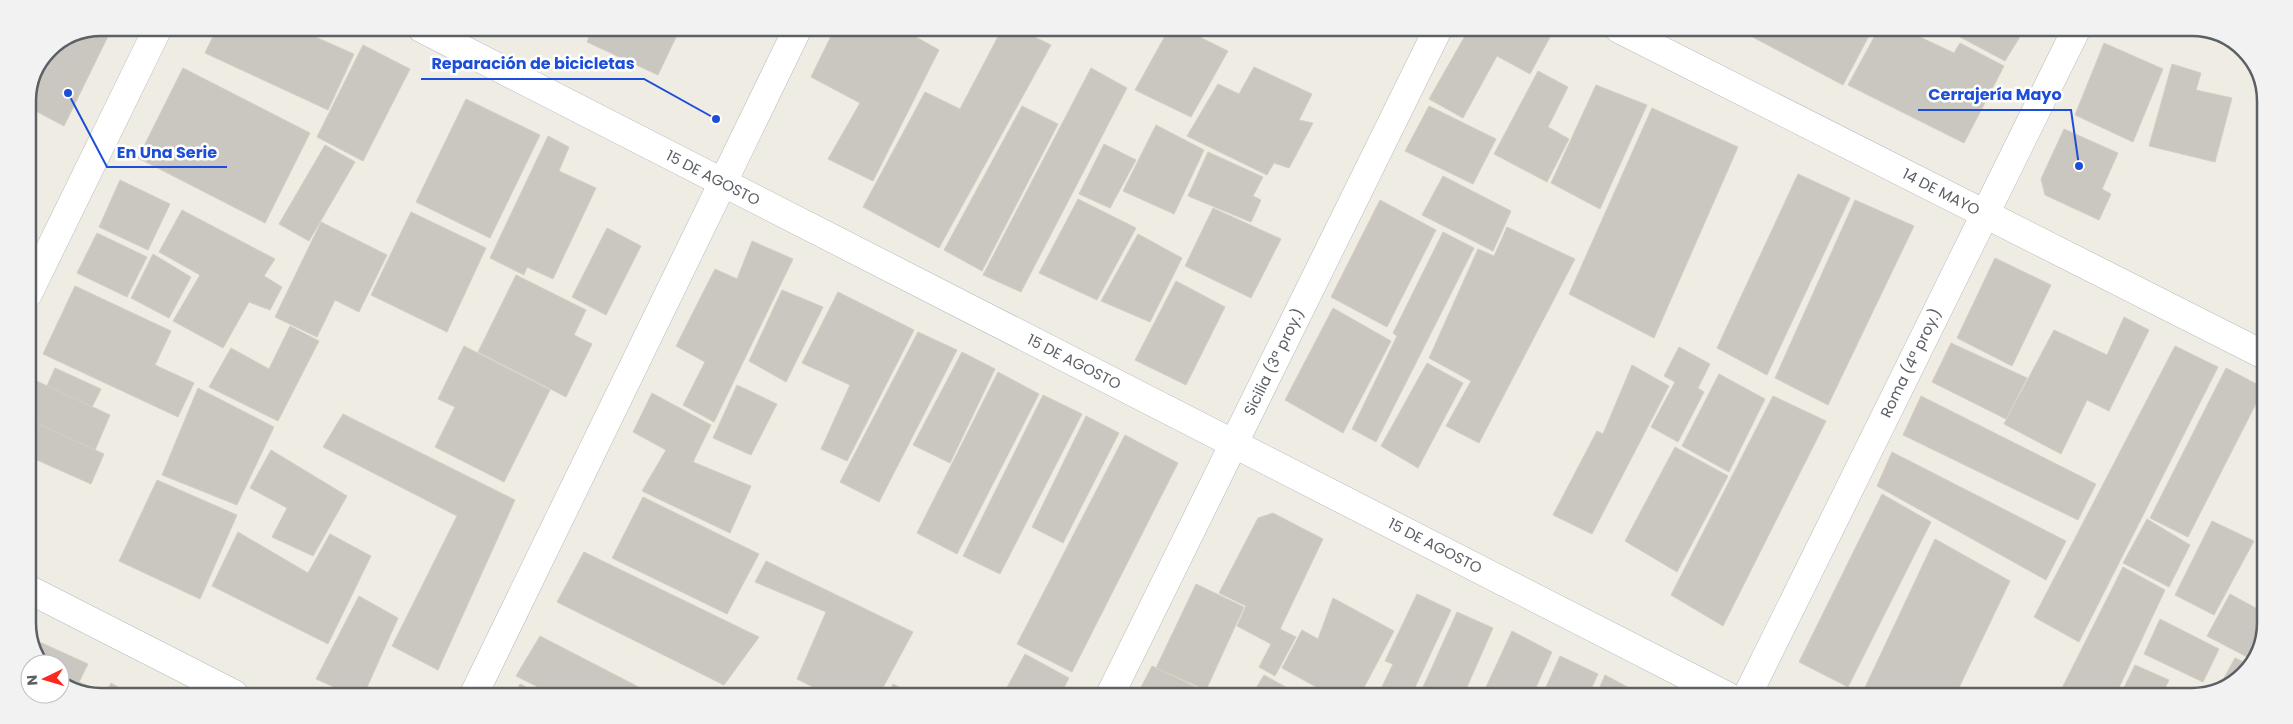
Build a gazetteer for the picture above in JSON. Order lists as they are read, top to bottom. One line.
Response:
{"streets":{"street":["15 DE AGOSTO","14 DE MAYO","Sicilia (3ª proy.)","Roma (4ª proy.)"]},"crossings":[["15 DE AGOSTO","Sicilia (3ª proy.)"],["14 DE MAYO","Roma (4ª proy.)"]],"places":["En Una Serie","Reparación de bicicletas","Cerrajería Mayo"],"north":"left"}
